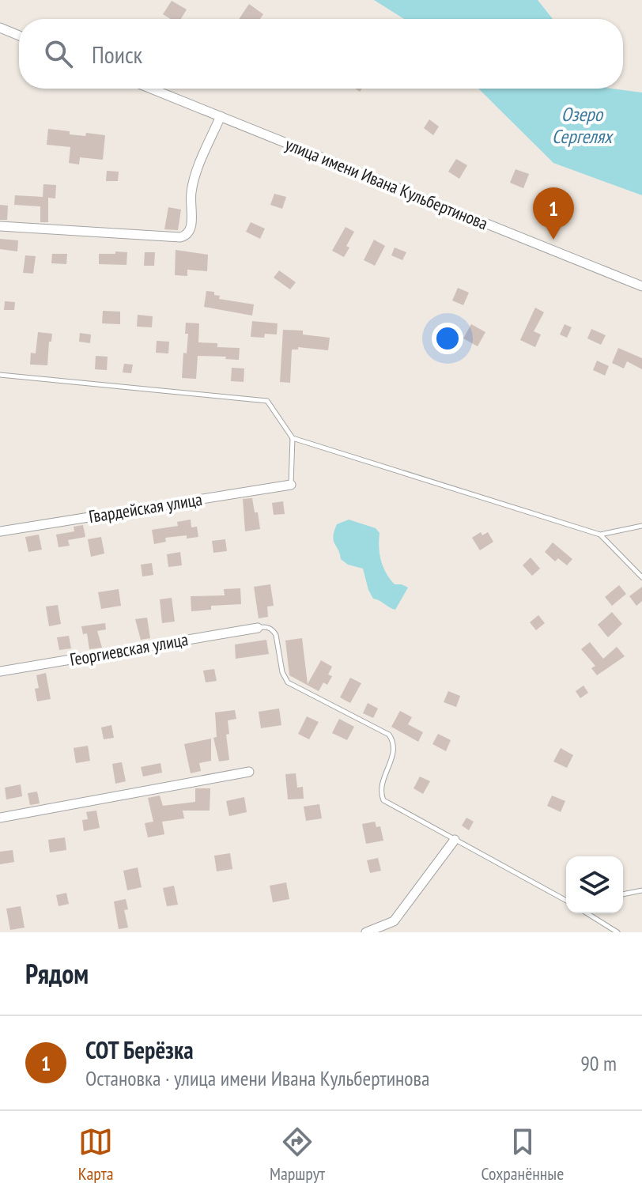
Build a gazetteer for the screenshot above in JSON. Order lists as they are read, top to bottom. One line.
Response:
{"streets":{"street":["улица имени Ивана Кульбертинова","Гвардейская улица","Георгиевская улица"]},"water":["Озеро Сергелях"],"page":{"search":"Поиск","pins":"1","heading":"Рядом","list":[{"mark":"1","name":"СОТ Берёзка","note":"Остановка · улица имени Ивана Кульбертинова","value":"90 m"}],"nav":["Карта","Маршрут","Сохранённые"]}}
